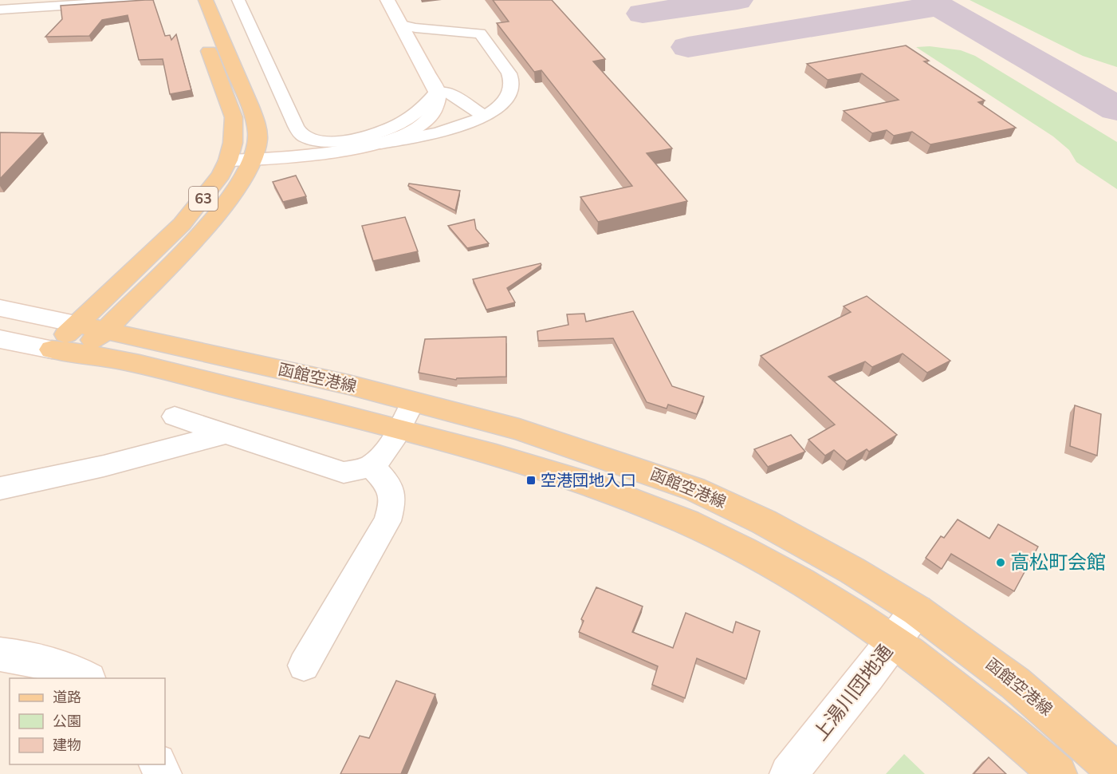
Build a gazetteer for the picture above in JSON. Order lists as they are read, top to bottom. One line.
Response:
{"streets":{"main road":["63","函館空港線"],"street":["上湯川団地通"]},"crossings":[["63","函館空港線"],["函館空港線","上湯川団地通"]],"places":{"transit":["空港団地入口"],"other":["高松町会館"]},"legend":["道路","公園","建物"]}
